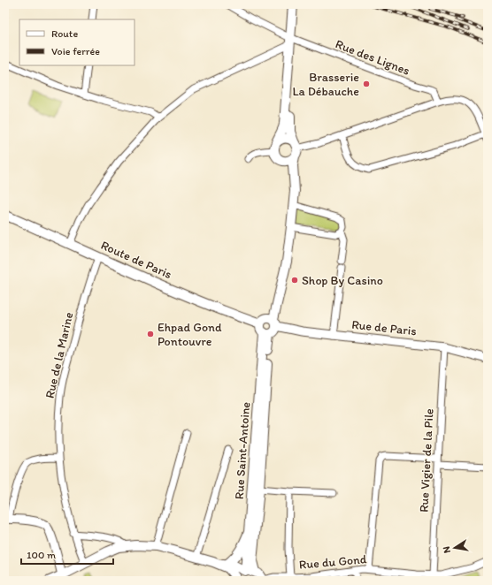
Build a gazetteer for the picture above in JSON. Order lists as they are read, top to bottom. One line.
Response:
{"streets":{"main road":["Route de Paris","Rue Saint-Antoine"],"street":["Rue des Lignes","Rue de Paris","Rue de la Marine","Rue Vigier de la Pile","Rue du Gond"]},"crossings":[["Route de Paris","Rue de la Marine"],["Route de Paris","Rue Saint-Antoine"],["Rue de Paris","Rue Vigier de la Pile"],["Rue Vigier de la Pile","Rue du Gond"]],"places":["Brasserie La Débauche","Shop By Casino","Ehpad Gond Pontouvre"],"legend":["Route","Voie ferrée"],"scale_bar":"100 m","north":"left"}
